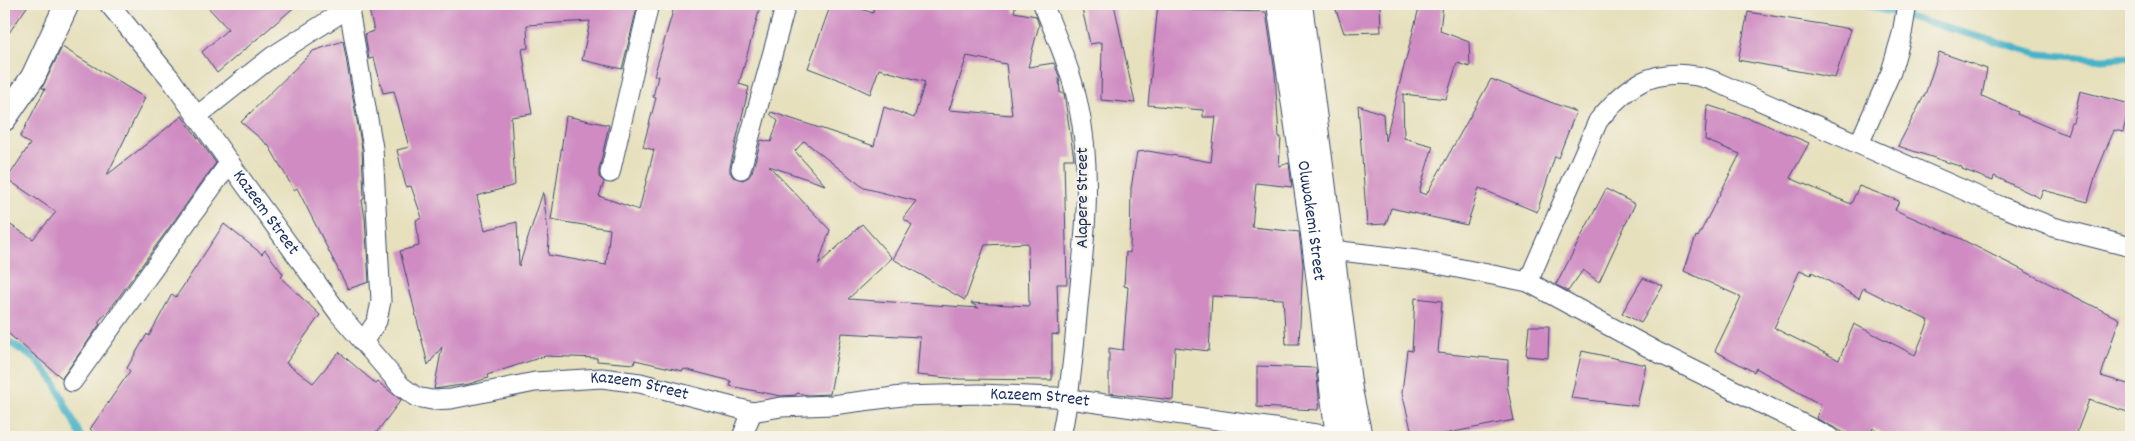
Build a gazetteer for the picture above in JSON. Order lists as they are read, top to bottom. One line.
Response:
{"streets":{"street":["Alapere Street","Kazeem Street","Oluwakemi Street"]},"crossings":[["Alapere Street","Kazeem Street"],["Kazeem Street","Oluwakemi Street"]]}
